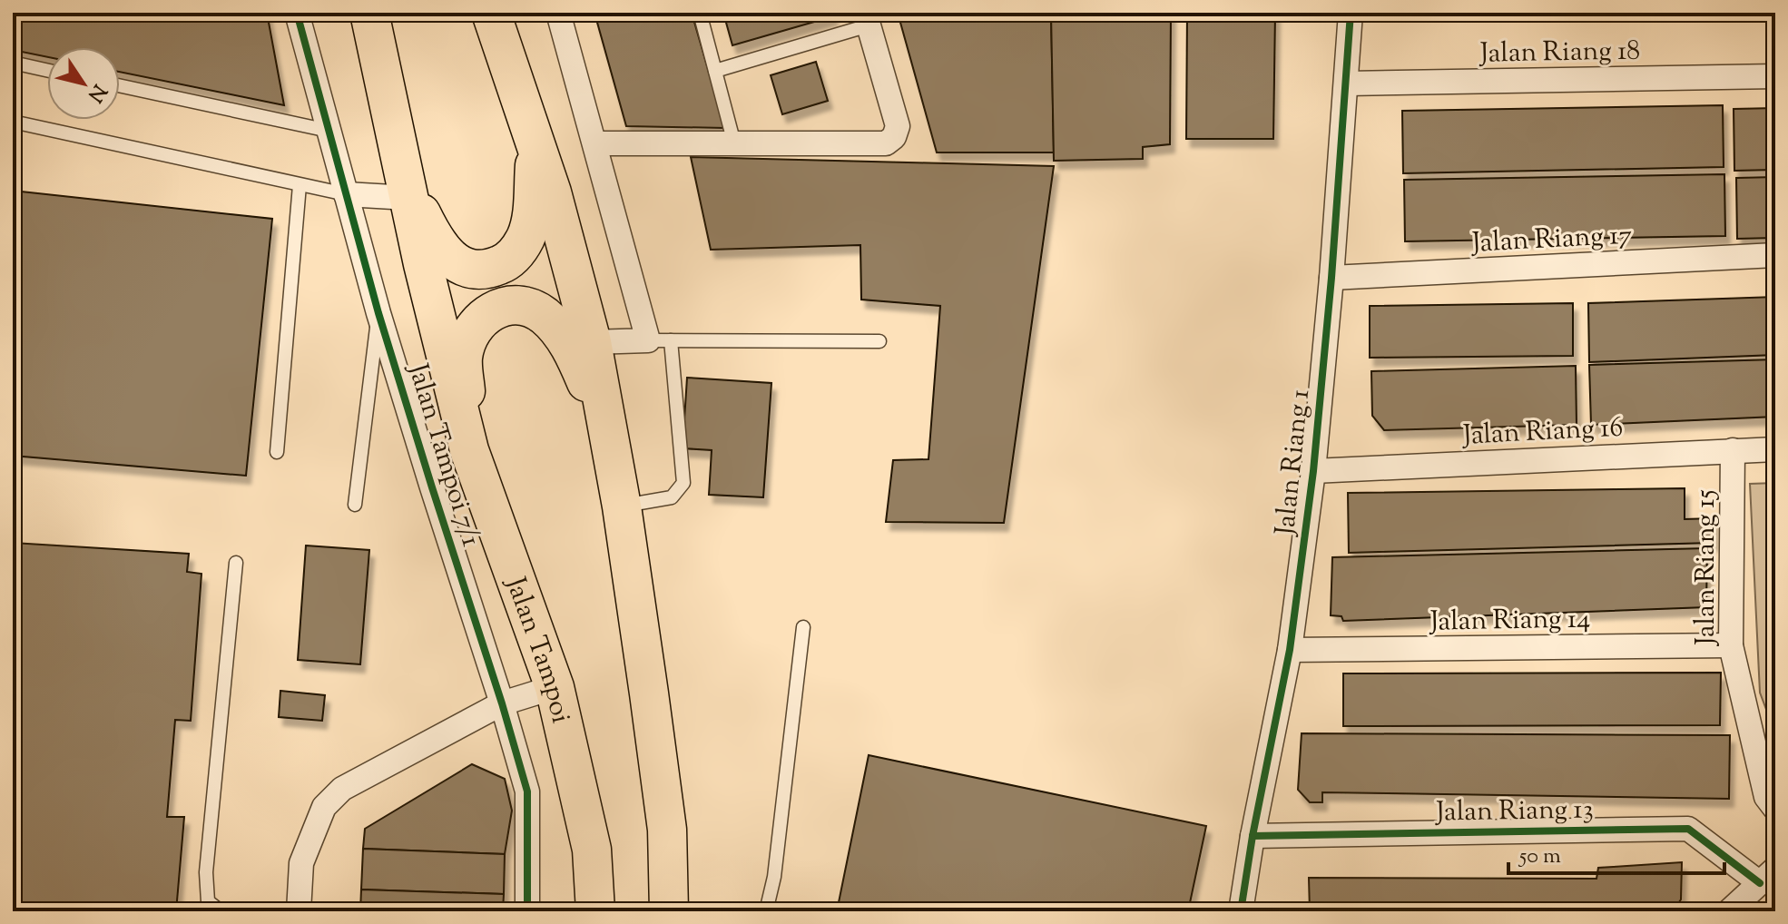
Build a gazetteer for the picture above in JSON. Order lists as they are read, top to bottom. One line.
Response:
{"streets":{"main road":["Jalan Tampoi"],"street":["Jalan Riang 18","Jalan Riang 17","Jalan Riang 16","Jalan Tampoi 7/1","Jalan Riang 1","Jalan Riang 15","Jalan Riang 14","Jalan Riang 13"]},"crossings":[["Jalan Riang 18","Jalan Riang 1"],["Jalan Riang 17","Jalan Riang 1"],["Jalan Riang 16","Jalan Riang 1"],["Jalan Riang 16","Jalan Riang 15"],["Jalan Riang 1","Jalan Riang 14"],["Jalan Riang 1","Jalan Riang 13"],["Jalan Riang 15","Jalan Riang 14"]],"scale_bar":"50 m","north":"bottom right"}
